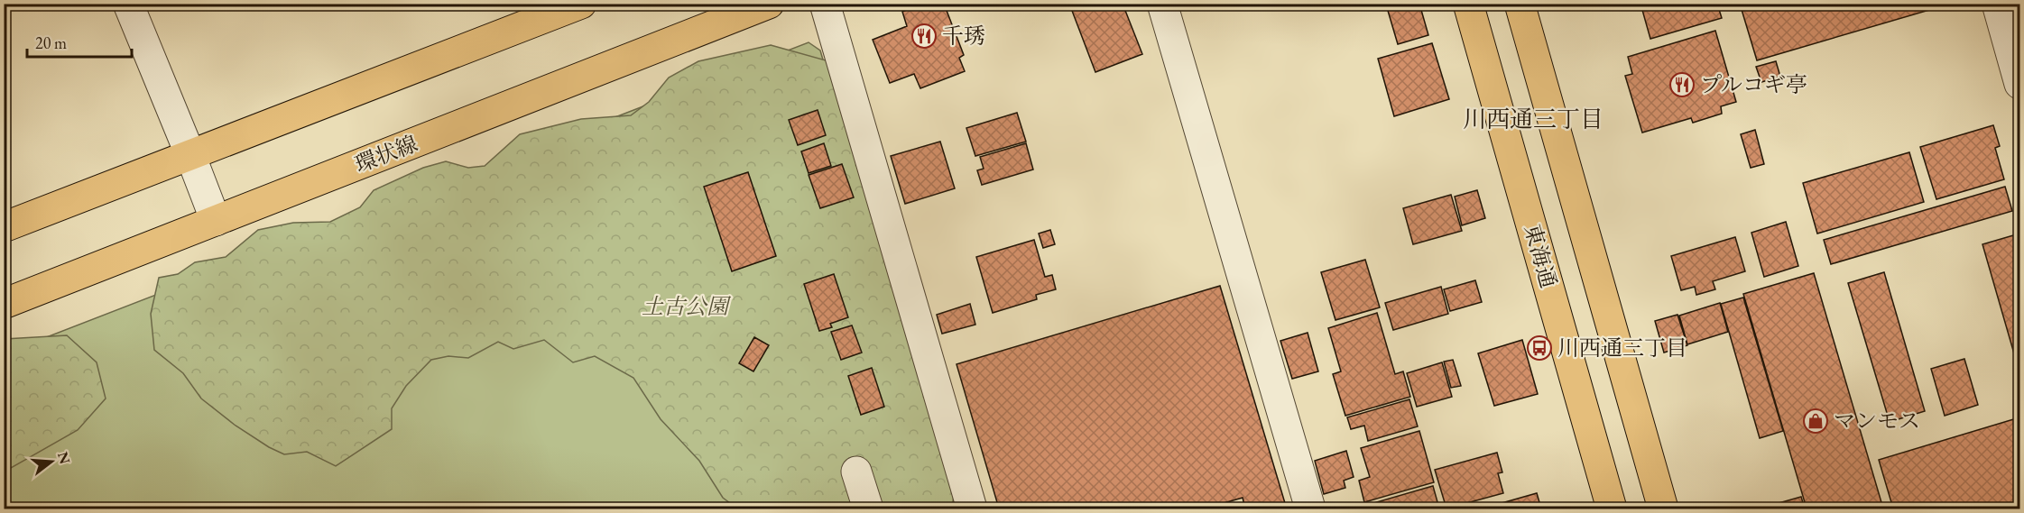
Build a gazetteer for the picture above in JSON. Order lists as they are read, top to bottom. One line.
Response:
{"streets":{"main road":["環状線","東海通"]},"districts":["川西通三丁目"],"parks":["土古公園"],"places":{"restaurant":["千琇","プルコギ亭"],"bus stop":["川西通三丁目"],"shop":["マンモス"]},"scale_bar":"20 m","north":"right"}
